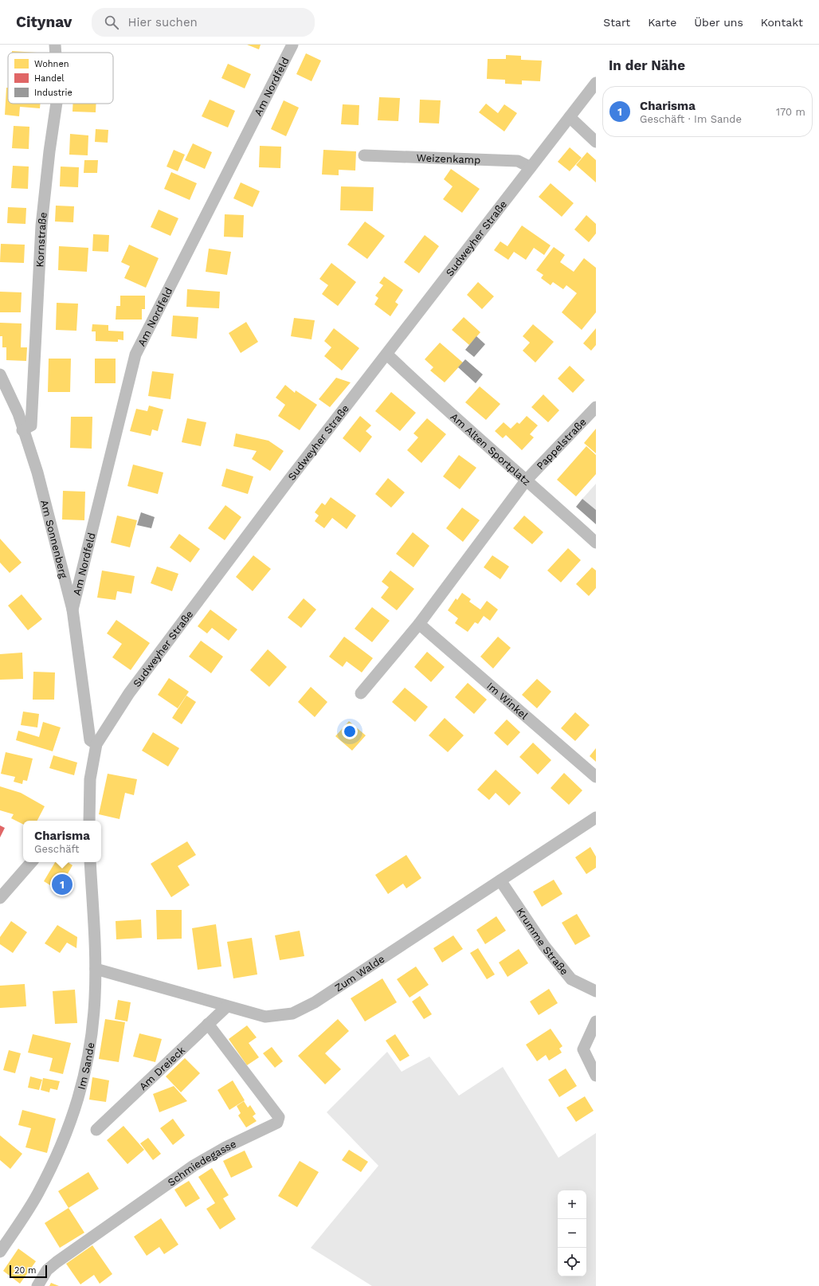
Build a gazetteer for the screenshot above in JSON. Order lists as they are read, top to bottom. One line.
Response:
{"streets":{"street":["Am Nordfeld","Weizenkamp","Sudweyher Straße","Kornstraße","Pappelstraße","Am Alten Sportplatz","Am Sonnenberg","Im Winkel","Krumme Straße","Zum Walde","Im Sande","Am Dreieck","Schmiedegasse"]},"crossings":[["Am Nordfeld","Am Sonnenberg"],["Weizenkamp","Sudweyher Straße"],["Sudweyher Straße","Am Alten Sportplatz"],["Sudweyher Straße","Am Sonnenberg"],["Kornstraße","Am Sonnenberg"],["Pappelstraße","Am Alten Sportplatz"],["Krumme Straße","Zum Walde"],["Zum Walde","Im Sande"],["Zum Walde","Am Dreieck"],["Am Dreieck","Schmiedegasse"]],"legend":["Wohnen","Handel","Industrie"],"scale_bar":"20 m","page":{"header":"Citynav","search":"Hier suchen","nav":["Start","Karte","Über uns","Kontakt"],"heading":"In der Nähe","list":[{"mark":"1","name":"Charisma","note":"Geschäft · Im Sande","value":"170 m"}],"popup":["Charisma","Geschäft"],"pins":"1","map_buttons":["+","−"],"scale":"20 m"}}
